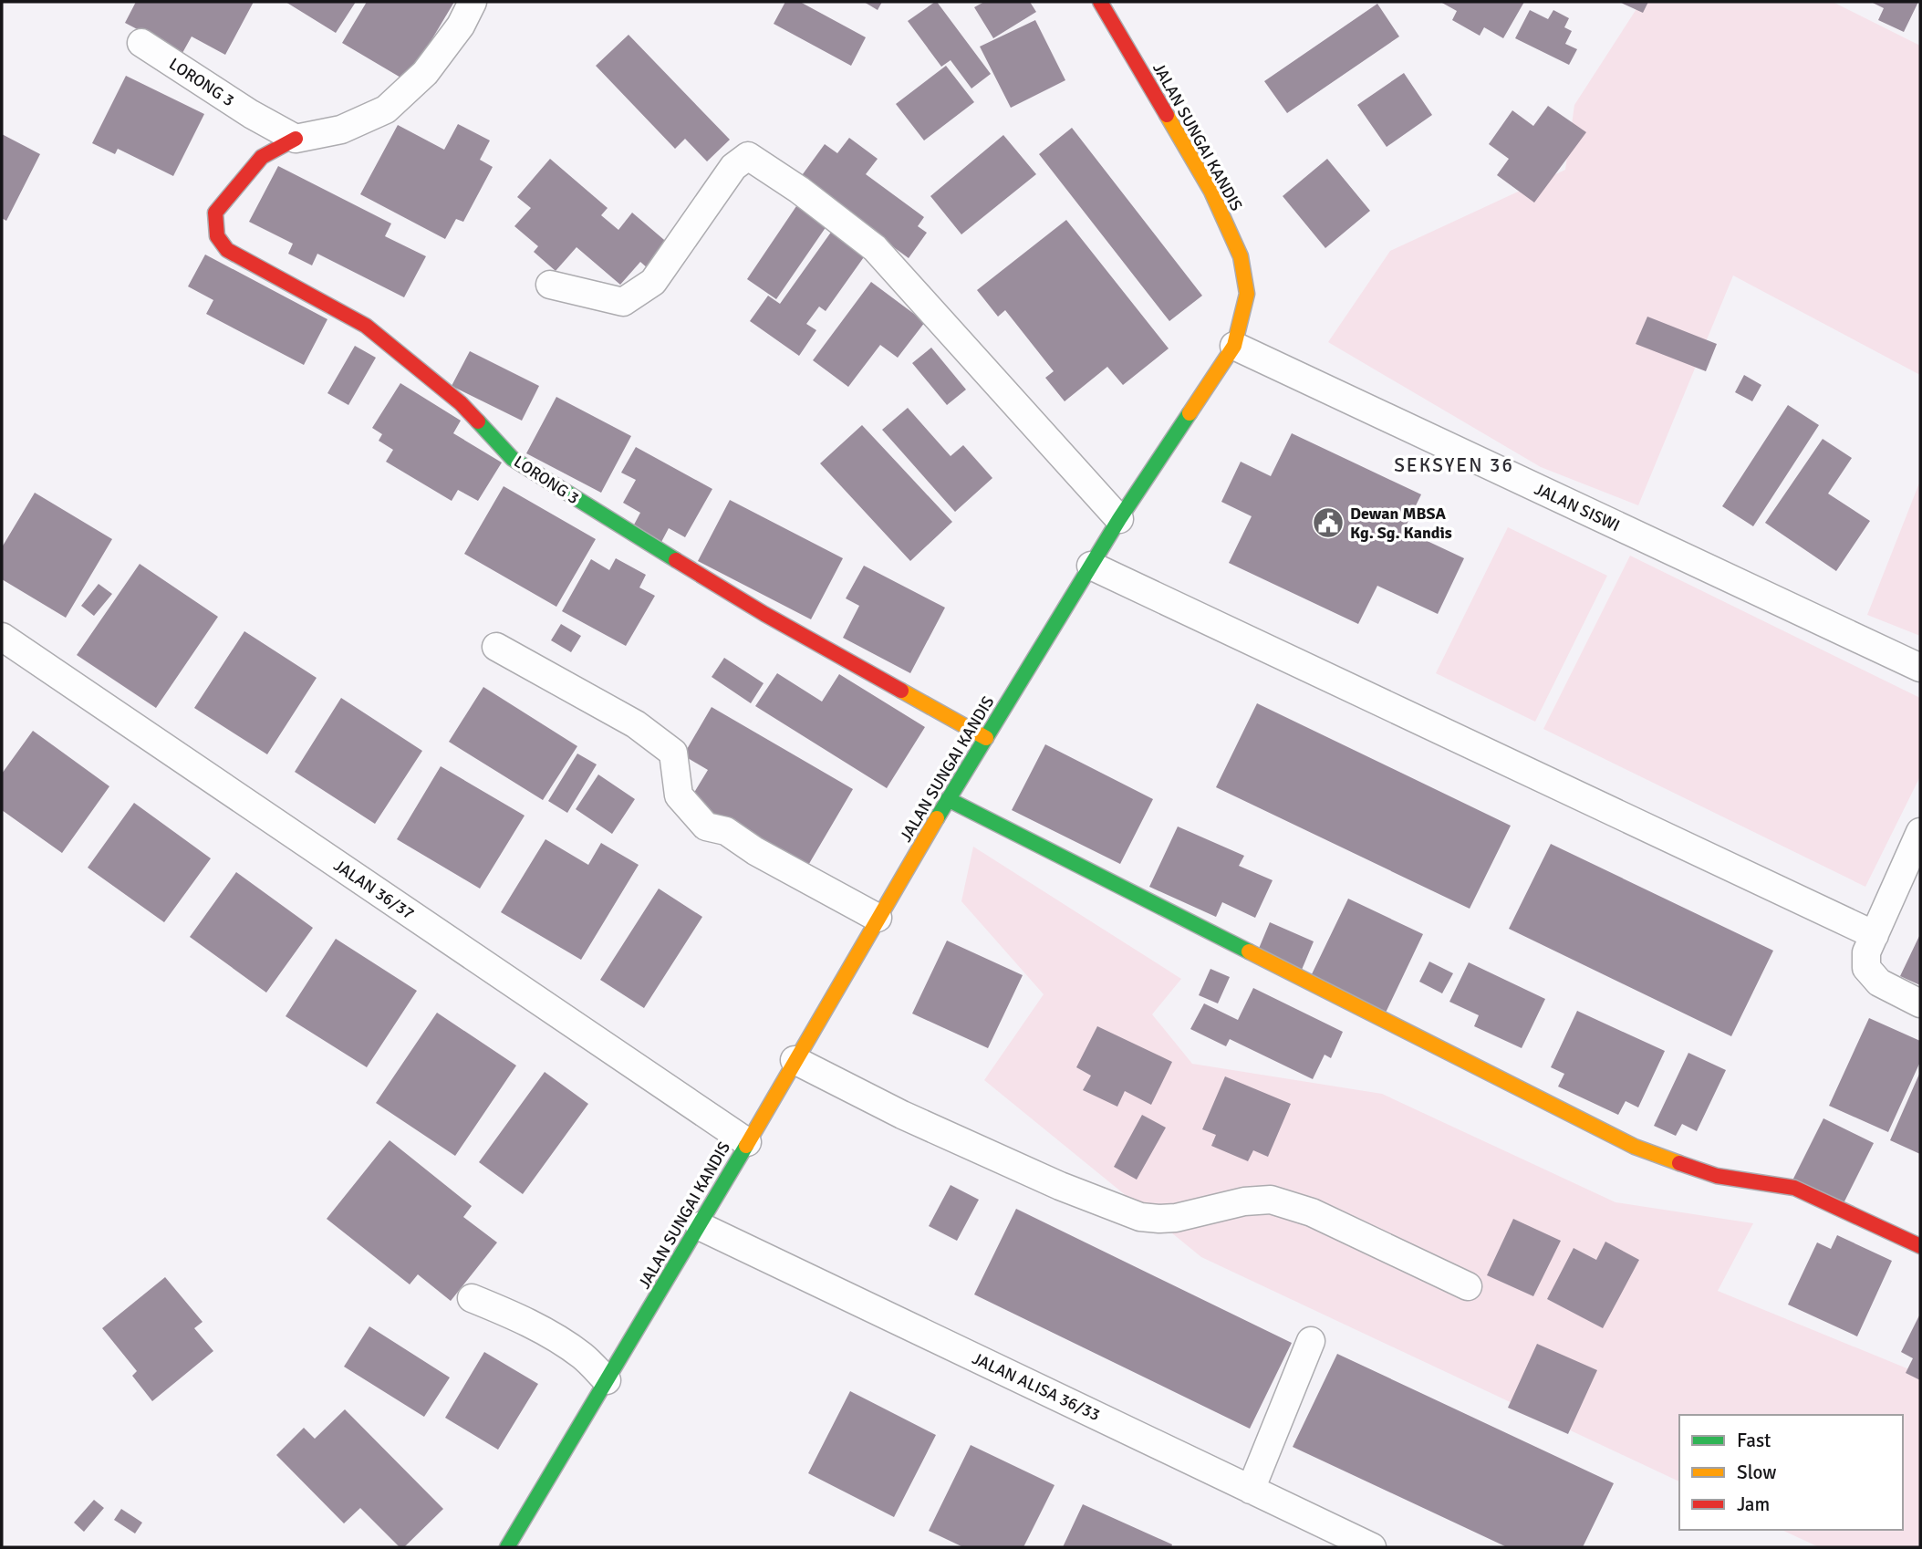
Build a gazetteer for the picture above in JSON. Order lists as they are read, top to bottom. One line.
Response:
{"streets":{"street":["LORONG 3","JALAN SUNGAI KANDIS","JALAN SISWI","JALAN 36/37","JALAN ALISA 36/33"]},"crossings":[["LORONG 3","JALAN SUNGAI KANDIS"],["JALAN SUNGAI KANDIS","JALAN SISWI"],["JALAN SUNGAI KANDIS","JALAN 36/37"],["JALAN SUNGAI KANDIS","JALAN ALISA 36/33"]],"districts":["SEKSYEN 36"],"places":{"public building":["Dewan MBSA Kg. Sg. Kandis"]},"legend":["Fast","Slow","Jam"]}
